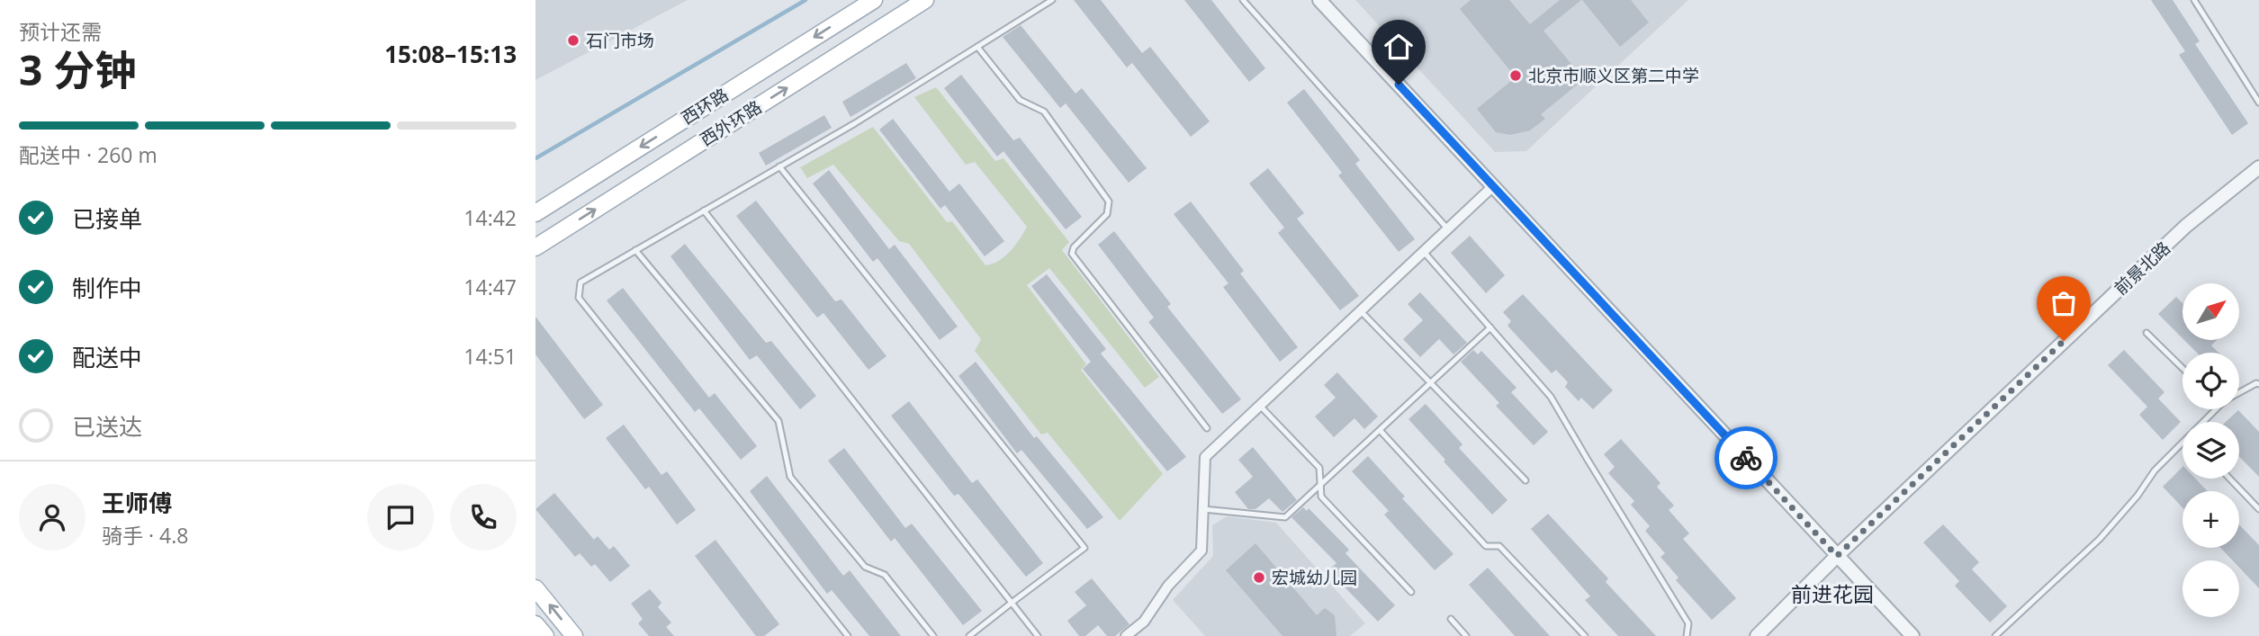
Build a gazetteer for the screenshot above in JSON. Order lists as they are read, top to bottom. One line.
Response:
{"streets":{"main road":["西环路","西外环路"],"street":["前景北路"]},"one_way":["西环路","西外环路"],"districts":["前进花园"],"places":["石门市场","北京市顺义区第二中学","宏城幼儿园"],"north":"top right","page":{"heading":["3 分钟","预计还需","15:08–15:13"],"panel":["王师傅","骑手 · 4.8"],"bar":"配送中 · 260 m","list":[["已接单","14:42"],["制作中","14:47"],["配送中","14:51"],"已送达"],"map_buttons":["+","−"]}}
